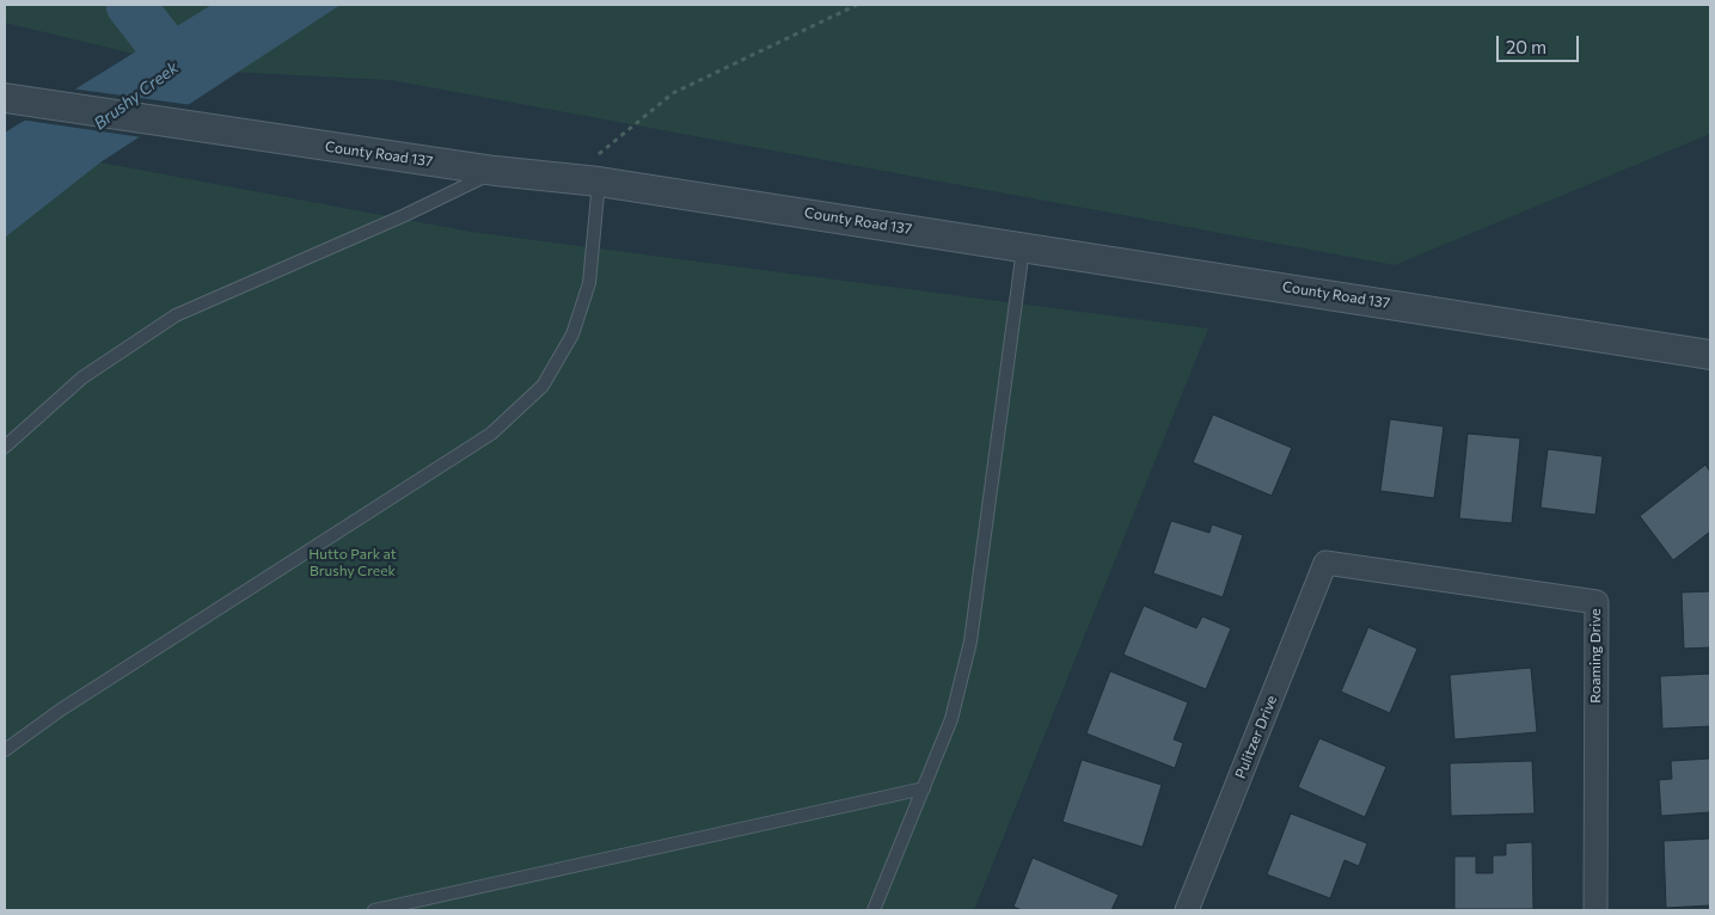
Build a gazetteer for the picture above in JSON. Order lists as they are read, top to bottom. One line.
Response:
{"streets":{"street":["County Road 137","Roaming Drive","Pulitzer Drive"]},"crossings":[["Roaming Drive","Pulitzer Drive"]],"water":["Brushy Creek"],"parks":["Hutto Park at Brushy Creek"],"scale_bar":"20 m"}
